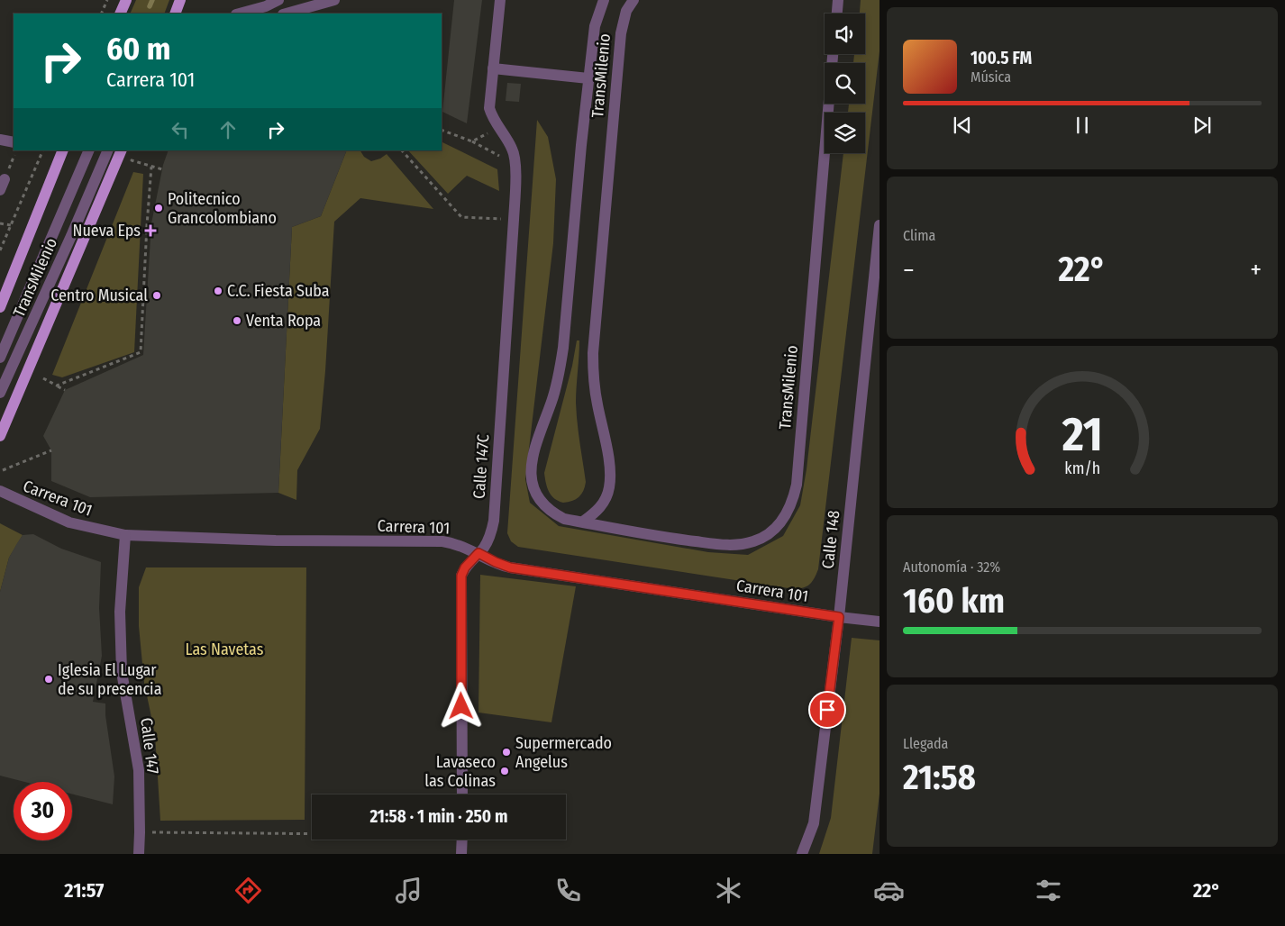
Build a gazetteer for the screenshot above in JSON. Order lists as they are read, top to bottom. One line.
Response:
{"streets":{"street":["TransMilenio","Calle 147C","Carrera 101","Calle 148","Calle 147"]},"crossings":[["Calle 147C","Carrera 101"],["Carrera 101","Calle 148"],["Carrera 101","Calle 147"]],"parks":["Las Navetas"],"places":{"other":["Politecnico Grancolombiano","C.C. Fiesta Suba","Centro Musical","Venta Ropa","Iglesia El Lugar de su presencia","Supermercado Angelus","Lavaseco las Colinas"],"health":["Nueva Eps"]},"page":{"turn":["60 m","Carrera 101"],"song":["100.5 FM","Música"],"tile":["Clima",["Autonomía · 32%","160 km"],["Llegada","21:58"]],"heat":["−","22°","+"],"limit":"30","trip":"21:58 · 1 min · 250 m","tabs":["21:57","22°"],"gauge":["21","km/h"]}}
